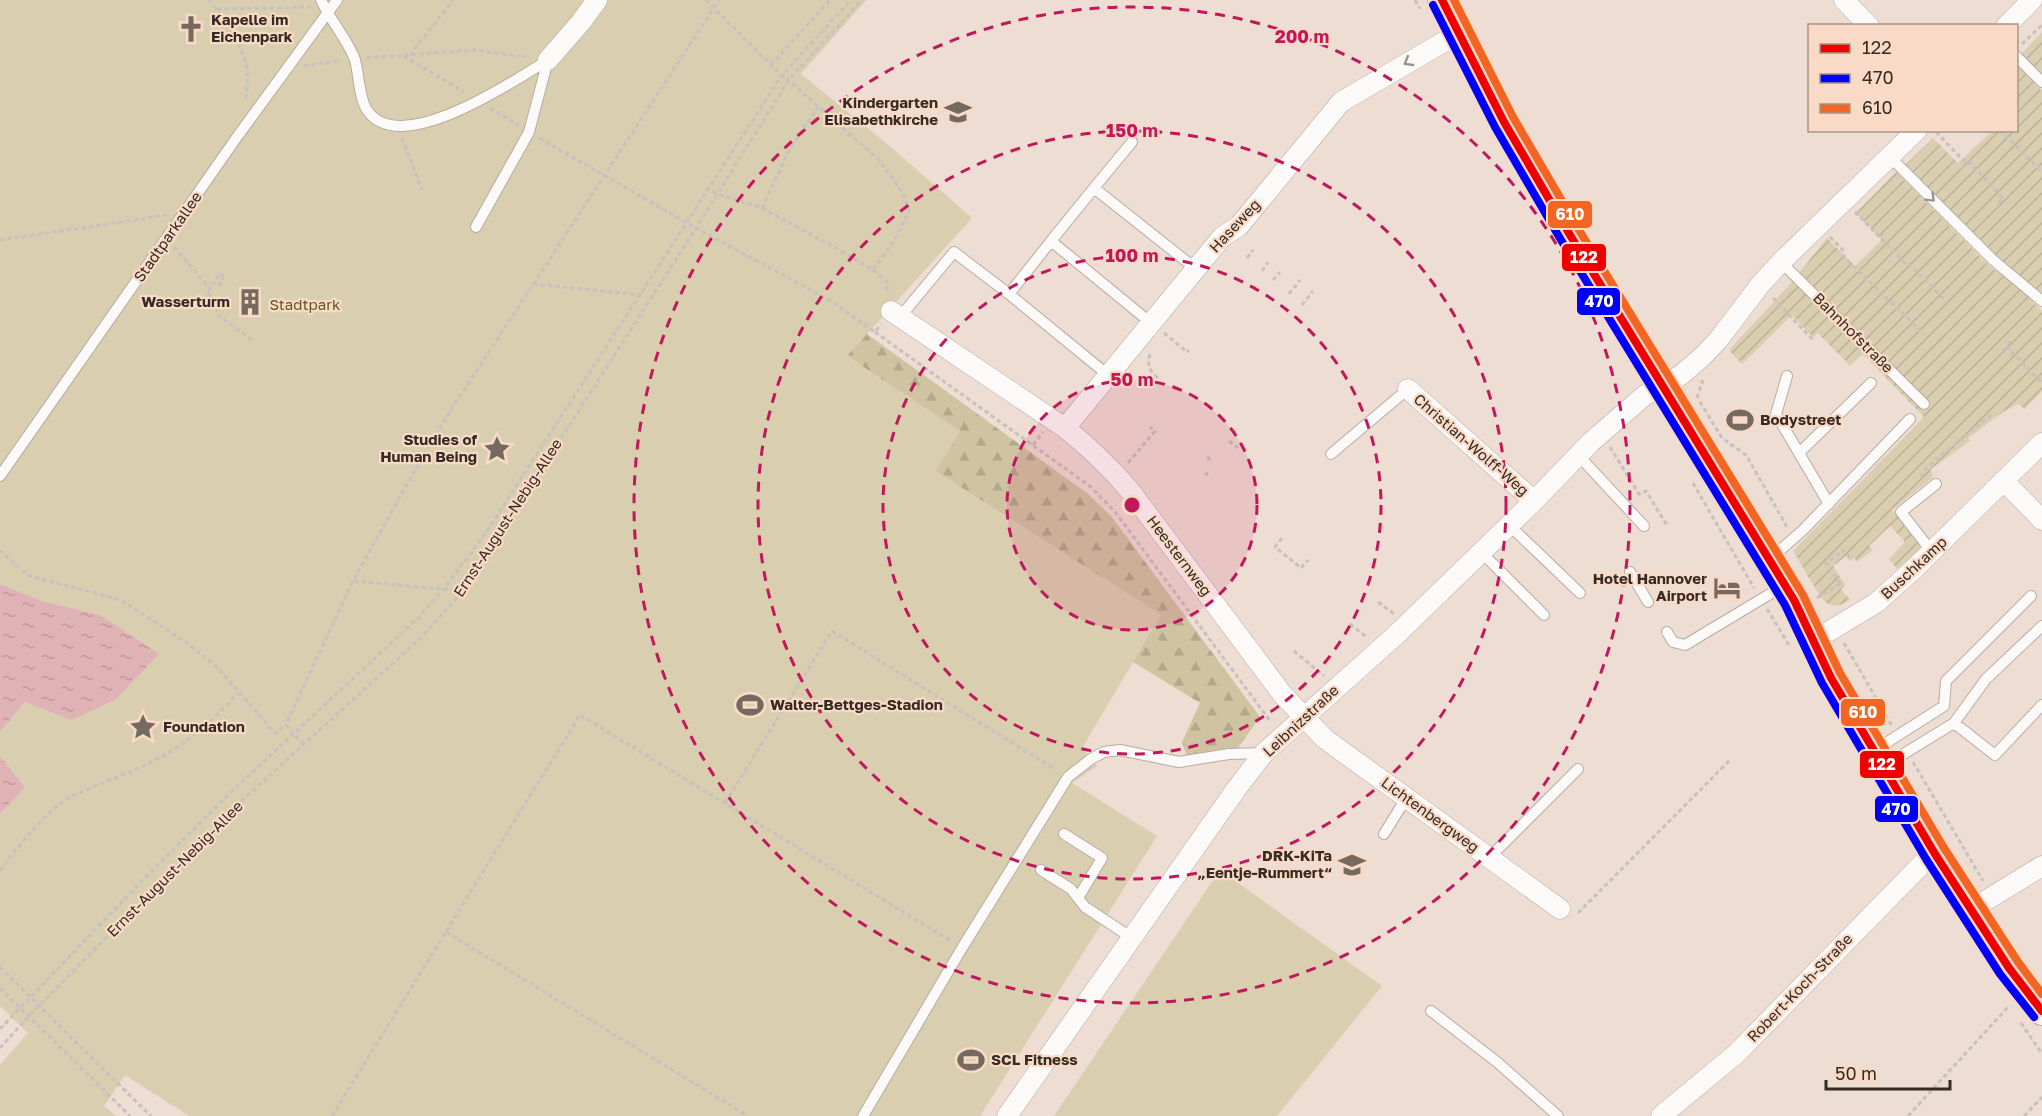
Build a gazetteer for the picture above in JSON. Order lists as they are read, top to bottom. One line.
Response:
{"streets":{"street":["Haseweg","Christian-Wolff-Weg","Heesternweg","Buschkamp","Leibnizstraße","Lichtenbergweg","Robert-Koch-Straße"],"lane":["Stadtparkallee","Bahnhofstraße"],"path":["Ernst-August-Nebig-Allee"]},"crossings":[["Haseweg","Heesternweg"],["Christian-Wolff-Weg","Leibnizstraße"],["Heesternweg","Leibnizstraße"],["Heesternweg","Lichtenbergweg"],["Leibnizstraße","Lichtenbergweg"]],"one_way":["Haseweg"],"parks":["Stadtpark"],"places":{"church":["Kapelle im Eichenpark"],"school or university":["Kindergarten Elisabethkirche","DRK-KiTa „Eentje-Rummert“"],"building":["Wasserturm"],"sports":["Bodystreet","Walter-Bettges-Stadion","SCL Fitness"],"place":["Studies of Human Being","Foundation"],"hotel":["Hotel Hannover Airport"]},"lines":["transit line 122","transit line 610","transit line 470"],"legend":["122","470","610"],"scale_bar":"50 m","rings":["200 m","150 m","100 m","50 m"]}
